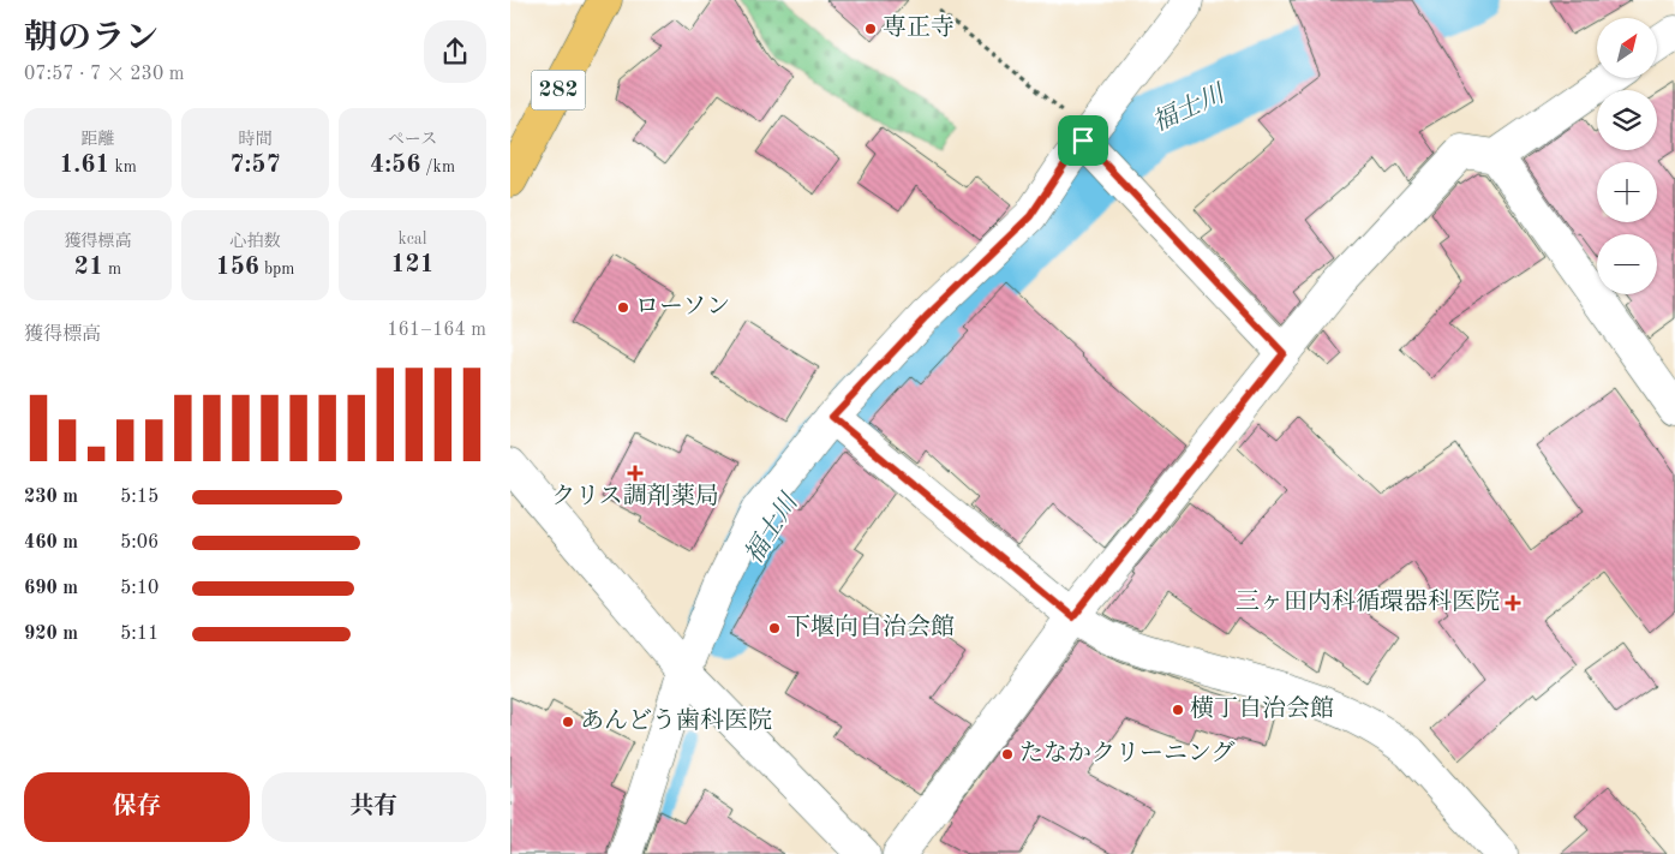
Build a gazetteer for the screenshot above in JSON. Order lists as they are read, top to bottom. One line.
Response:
{"streets":{"highway":["282"]},"water":["福士川"],"places":{"other":["専正寺","ローソン","下堰向自治会館","横丁自治会館","あんどう歯科医院","たなかクリーニング"],"health":["クリス調剤薬局","三ヶ田内科循環器科医院"]},"north":"top right","page":{"heading":["朝のラン","07:57 · 7 × 230 m"],"map_buttons":["+","−"],"stats":[["距離","1.61 km"],["時間","7:57"],["ペース","4:56 /km"],["獲得標高","21 m"],["心拍数","156 bpm"],["kcal","121"]],"chart":["獲得標高","161–164 m"],"list":[{"name":"230 m","note":"5:15"},{"name":"460 m","note":"5:06"},{"name":"690 m","note":"5:10"},{"name":"920 m","note":"5:11"}],"buttons":["保存","共有"]}}
